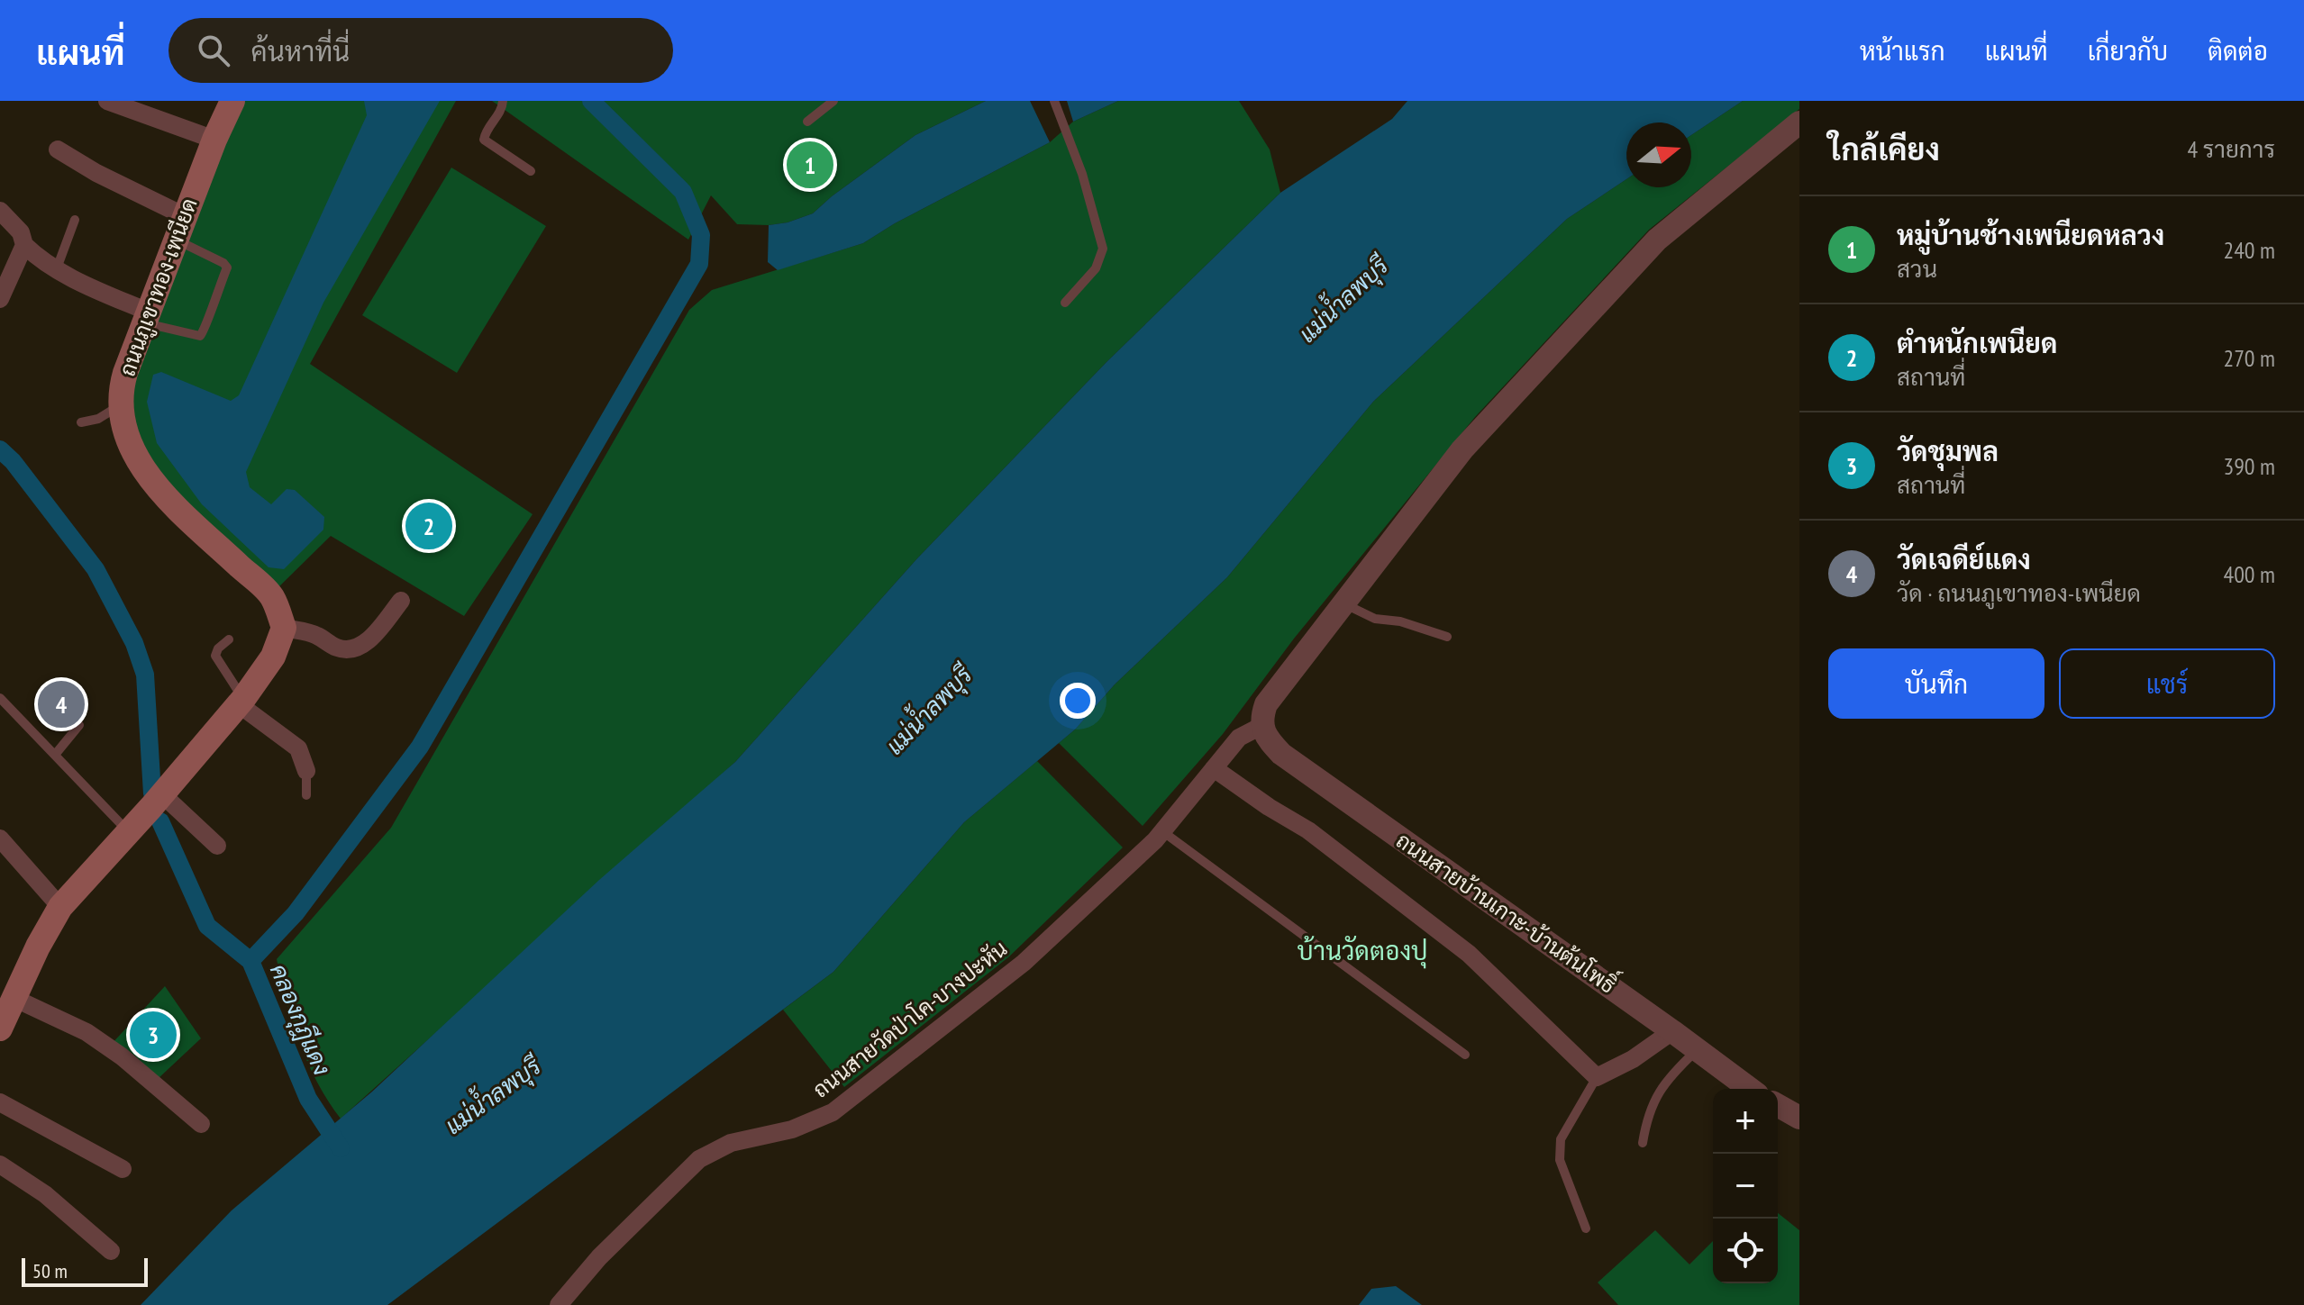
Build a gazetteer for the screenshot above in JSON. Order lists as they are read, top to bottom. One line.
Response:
{"streets":{"main road":["ถนนภูเขาทอง-เพนียด"],"street":["ถนนสายบ้านเกาะ-บ้านต้นโพธิ์","ถนนสายวัดป่าโค-บางปะหัน"]},"crossings":[["ถนนสายบ้านเกาะ-บ้านต้นโพธิ์","ถนนสายวัดป่าโค-บางปะหัน"]],"districts":["บ้านวัดตองปุ"],"water":["แม่น้ำลพบุรี","คลองกุฎีแดง"],"scale_bar":"50 m","north":"right","page":{"header":"แผนที่","search":"ค้นหาที่นี่","nav":["หน้าแรก","แผนที่","เกี่ยวกับ","ติดต่อ"],"heading":["ใกล้เคียง","4 รายการ"],"pins":["1","2","4","3"],"list":[{"mark":"1","name":"หมู่บ้านช้างเพนียดหลวง","note":"สวน","value":"240 m"},{"mark":"2","name":"ตำหนักเพนียด","note":"สถานที่","value":"270 m"},{"mark":"3","name":"วัดชุมพล","note":"สถานที่","value":"390 m"},{"mark":"4","name":"วัดเจดีย์แดง","note":"วัด · ถนนภูเขาทอง-เพนียด","value":"400 m"}],"buttons":["บันทึก","แชร์"],"map_buttons":["+","−"],"scale":"50 m"}}
